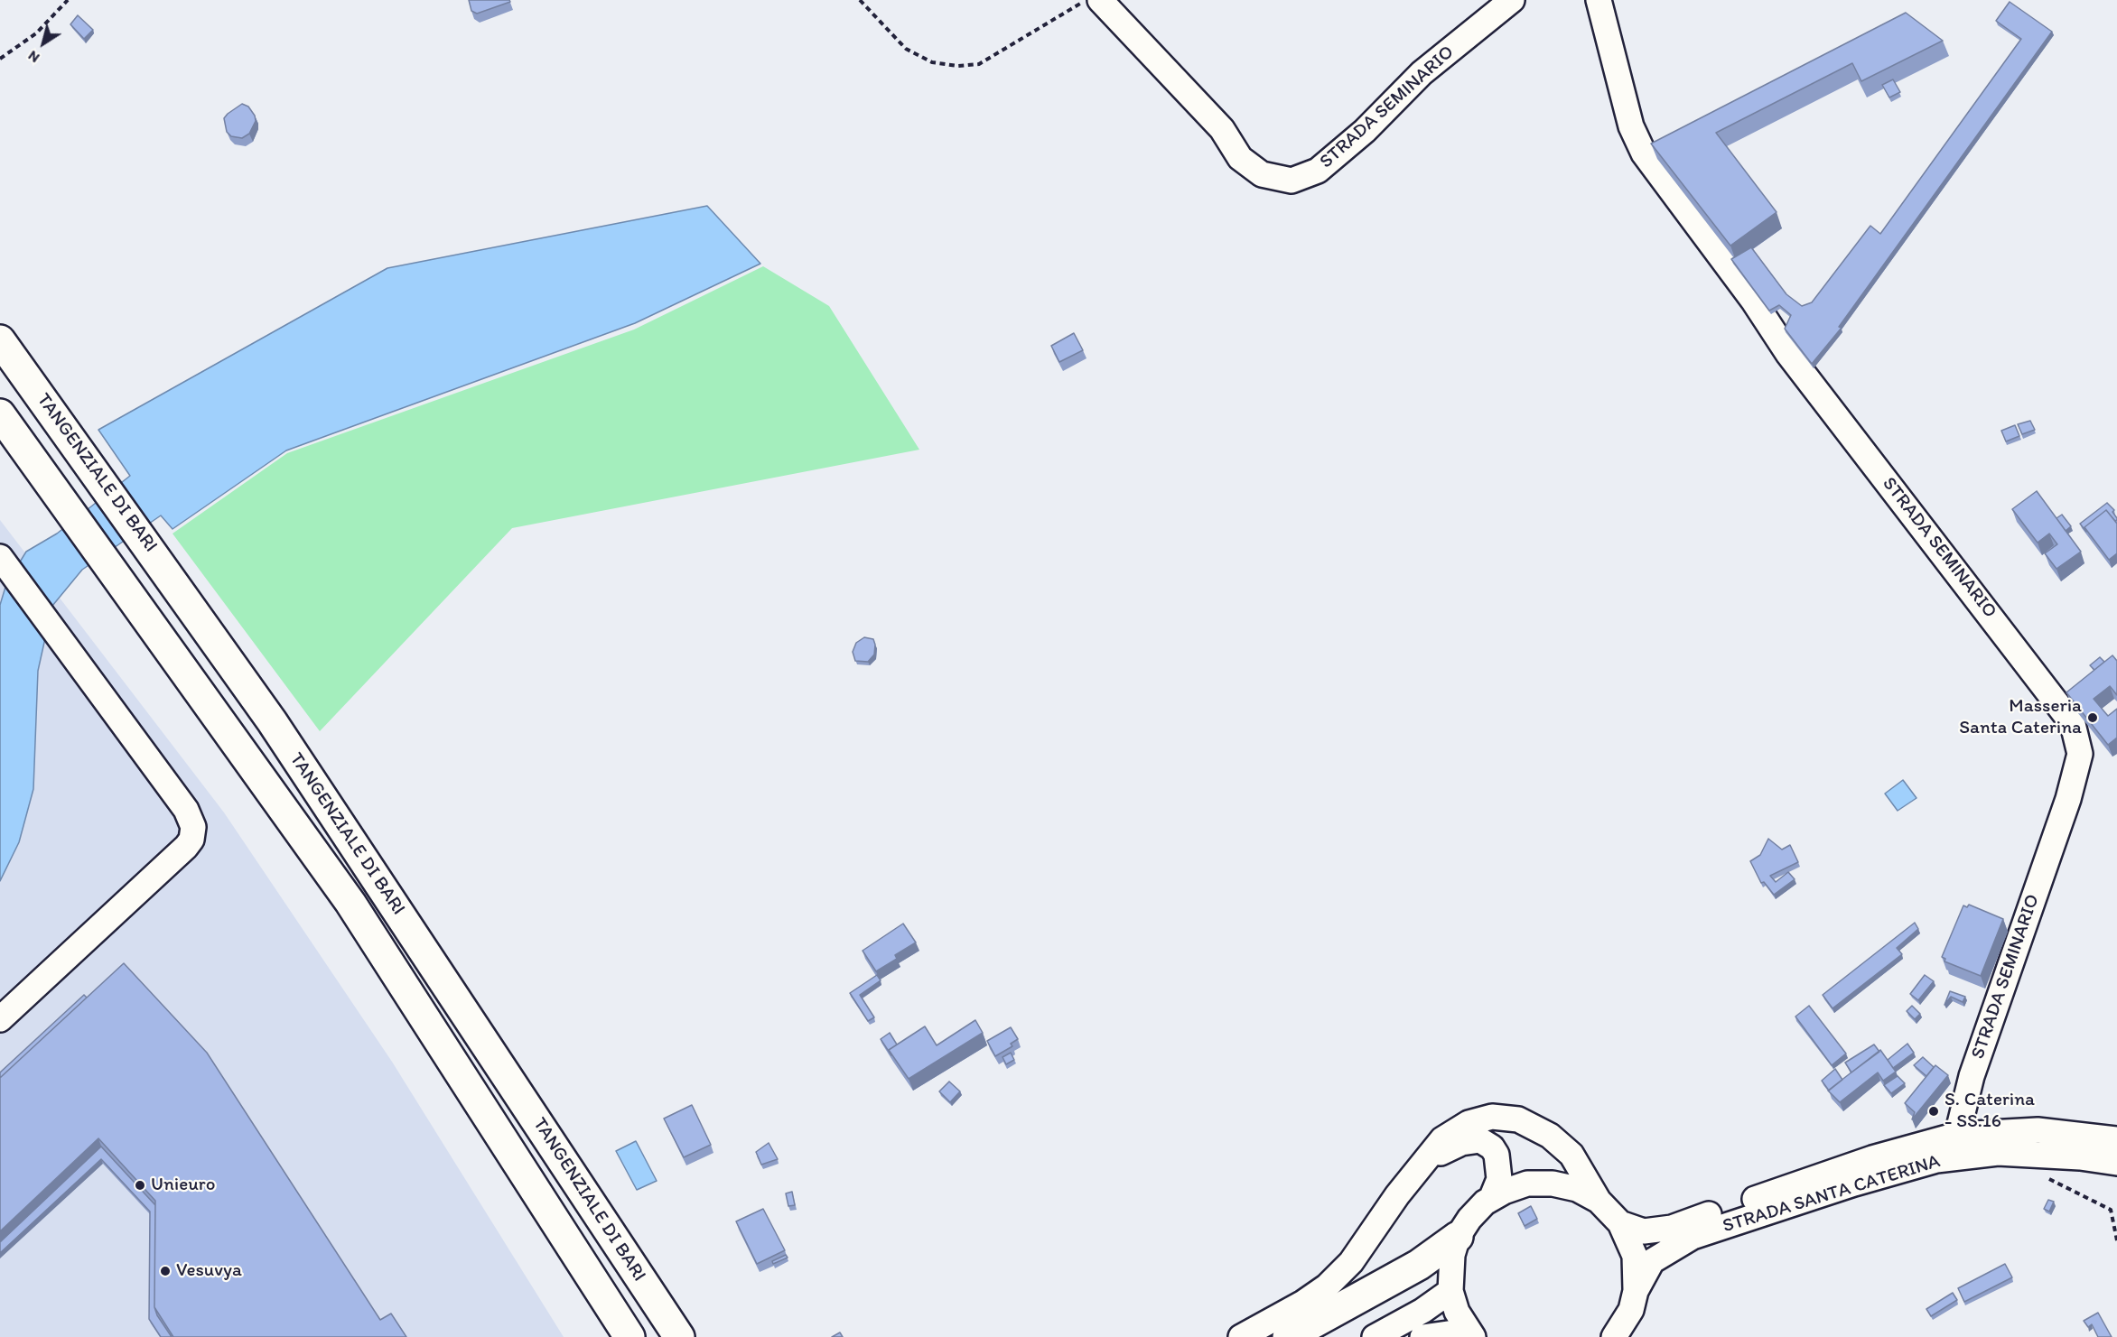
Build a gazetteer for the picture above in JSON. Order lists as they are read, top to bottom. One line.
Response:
{"streets":{"highway":["TANGENZIALE DI BARI"],"street":["STRADA SEMINARIO","STRADA SANTA CATERINA"]},"crossings":[["STRADA SEMINARIO","STRADA SANTA CATERINA"]],"places":["Masseria Santa Caterina","S. Caterina - SS.16","Unieuro","Vesuvya"],"north":"bottom left"}
